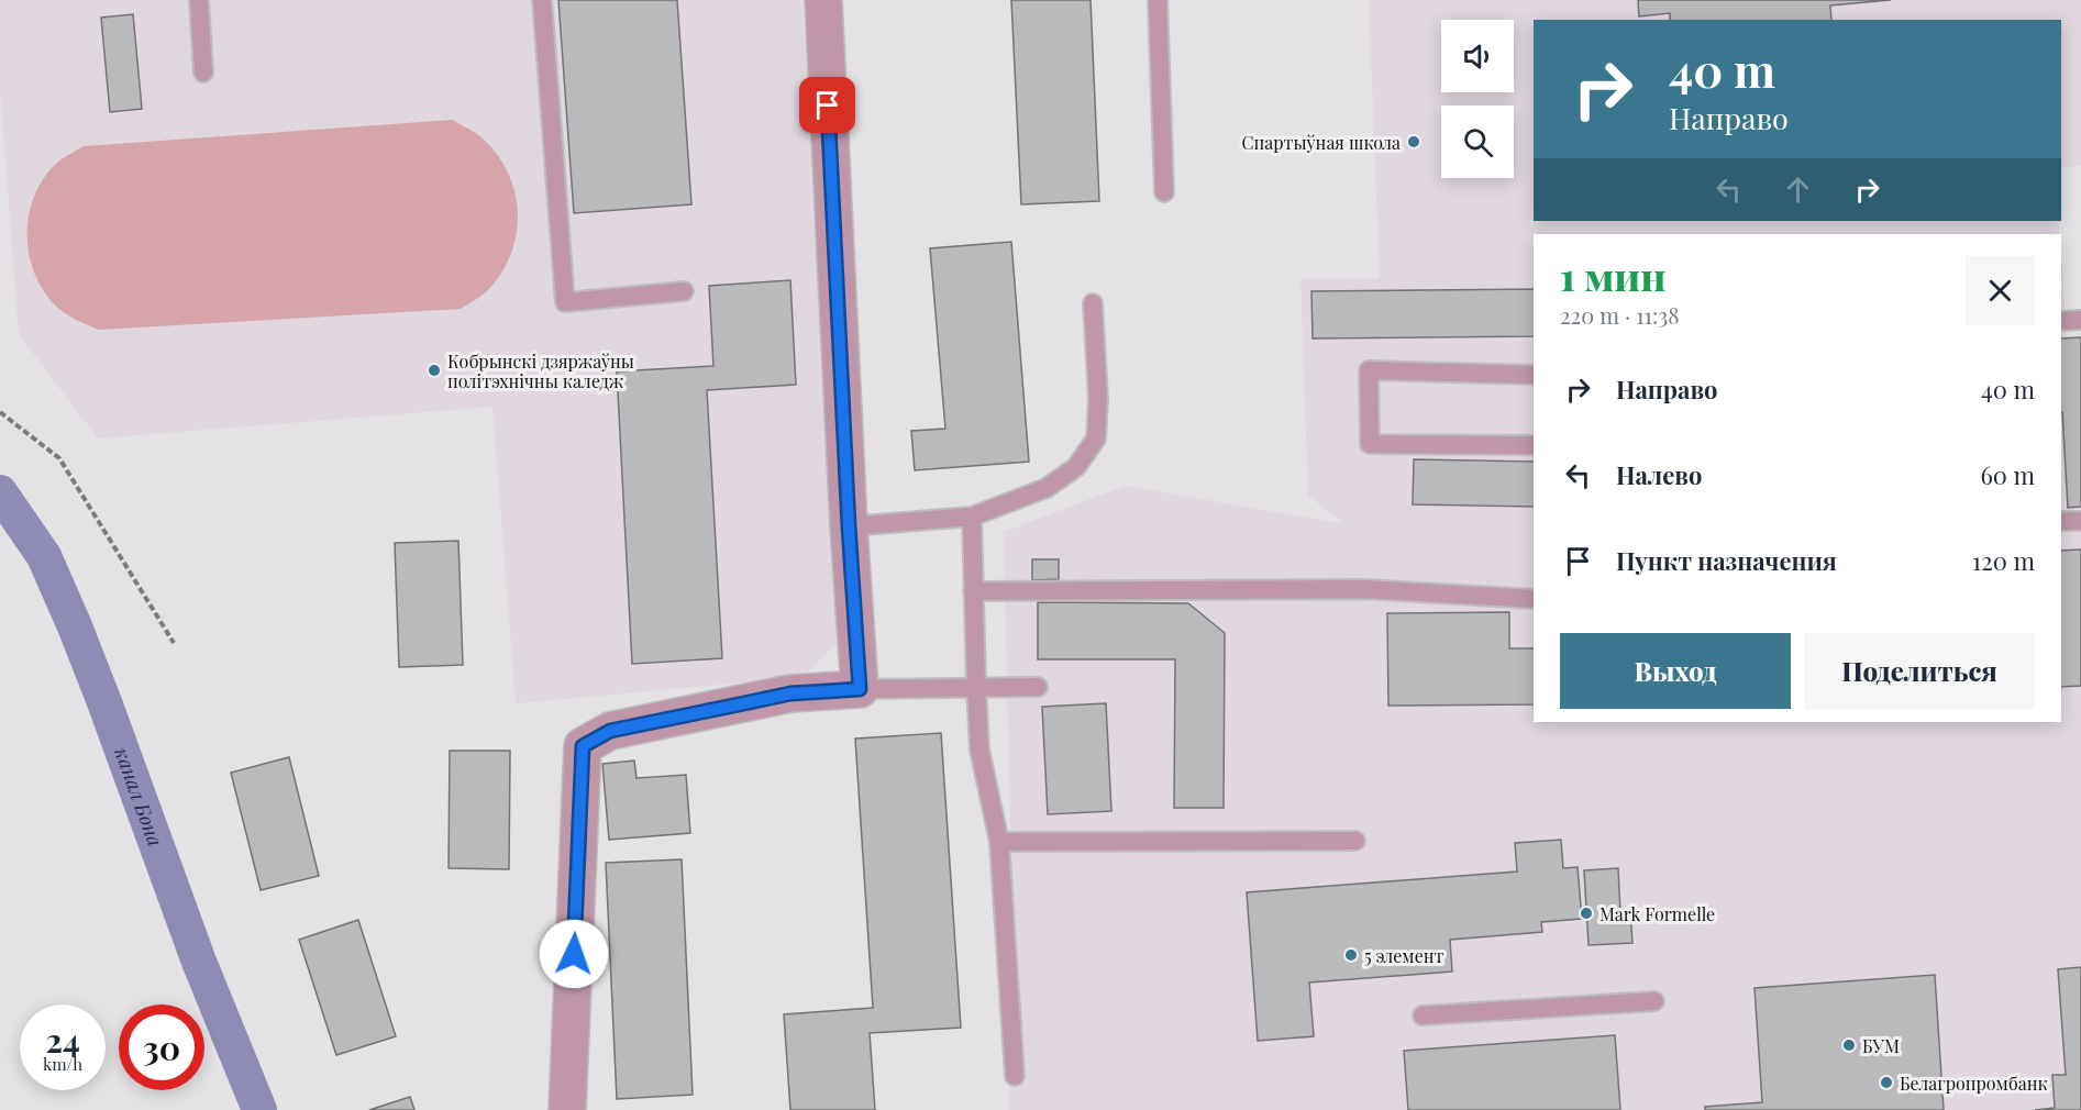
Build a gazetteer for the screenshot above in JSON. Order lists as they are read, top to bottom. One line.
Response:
{"water":["канал Бона"],"places":["Спартыўная школа","Кобрынскі дзяржаўны політэхнічны каледж","Mark Formelle","5 элемент","БУМ","Белагропромбанк"],"page":{"turn":["40 m","Направо"],"heading":["1 мин","220 m · 11:38"],"list":[{"name":"Направо","value":"40 m"},{"name":"Налево","value":"60 m"},{"name":"Пункт назначения","value":"120 m"}],"buttons":["Выход","Поделиться"],"speed":"24 km/h","limit":"30"}}
